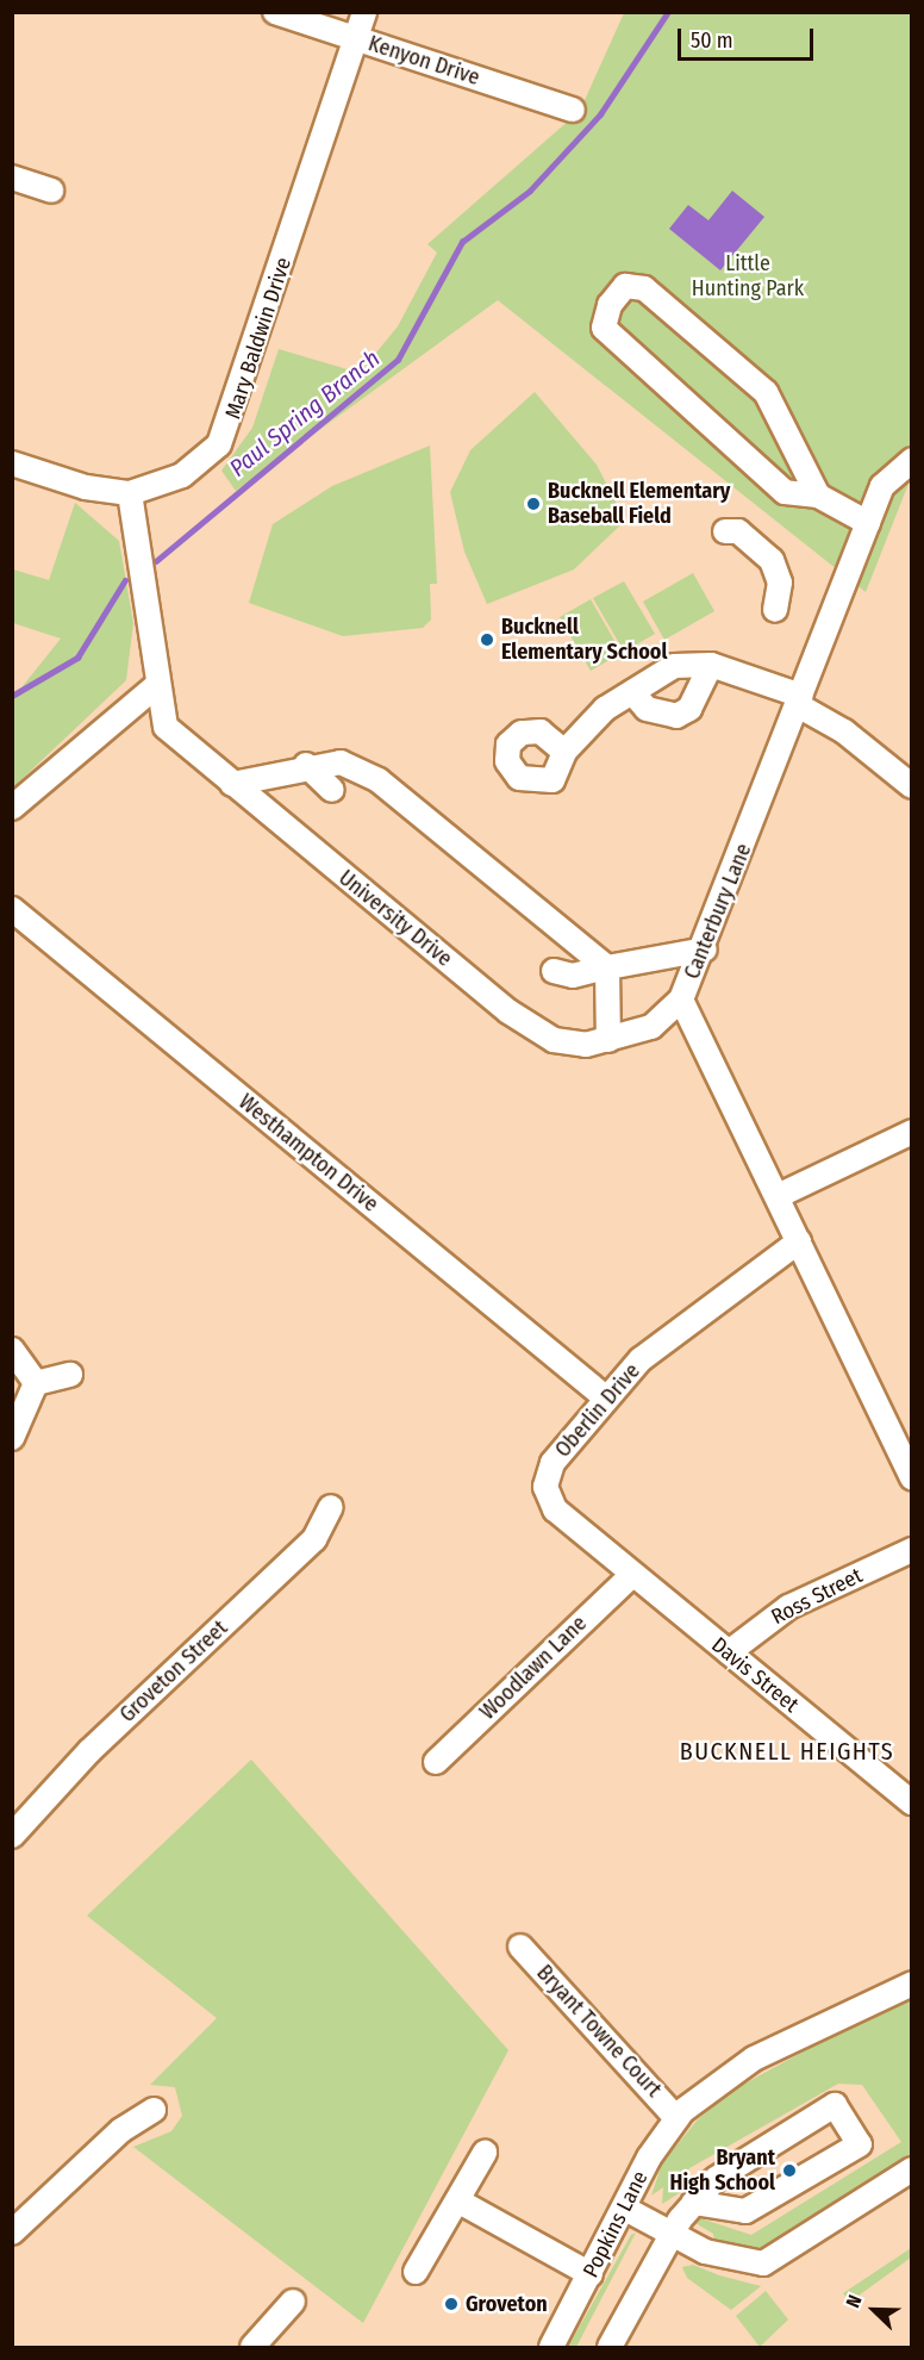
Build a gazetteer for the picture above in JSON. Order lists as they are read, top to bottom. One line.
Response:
{"streets":{"street":["Kenyon Drive","Mary Baldwin Drive","Canterbury Lane","University Drive","Westhampton Drive","Oberlin Drive","Ross Street","Woodlawn Lane","Groveton Street","Davis Street","Bryant Towne Court","Popkins Lane"]},"crossings":[["Kenyon Drive","Mary Baldwin Drive"],["Canterbury Lane","University Drive"],["Canterbury Lane","Oberlin Drive"],["Westhampton Drive","Oberlin Drive"],["Oberlin Drive","Woodlawn Lane"],["Oberlin Drive","Davis Street"],["Ross Street","Davis Street"],["Woodlawn Lane","Davis Street"],["Bryant Towne Court","Popkins Lane"]],"districts":["BUCKNELL HEIGHTS"],"water":["Paul Spring Branch"],"parks":["Little Hunting Park"],"places":["Bucknell Elementary Baseball Field","Bucknell Elementary School","Bryant High School","Groveton"],"scale_bar":"50 m","north":"top left"}
